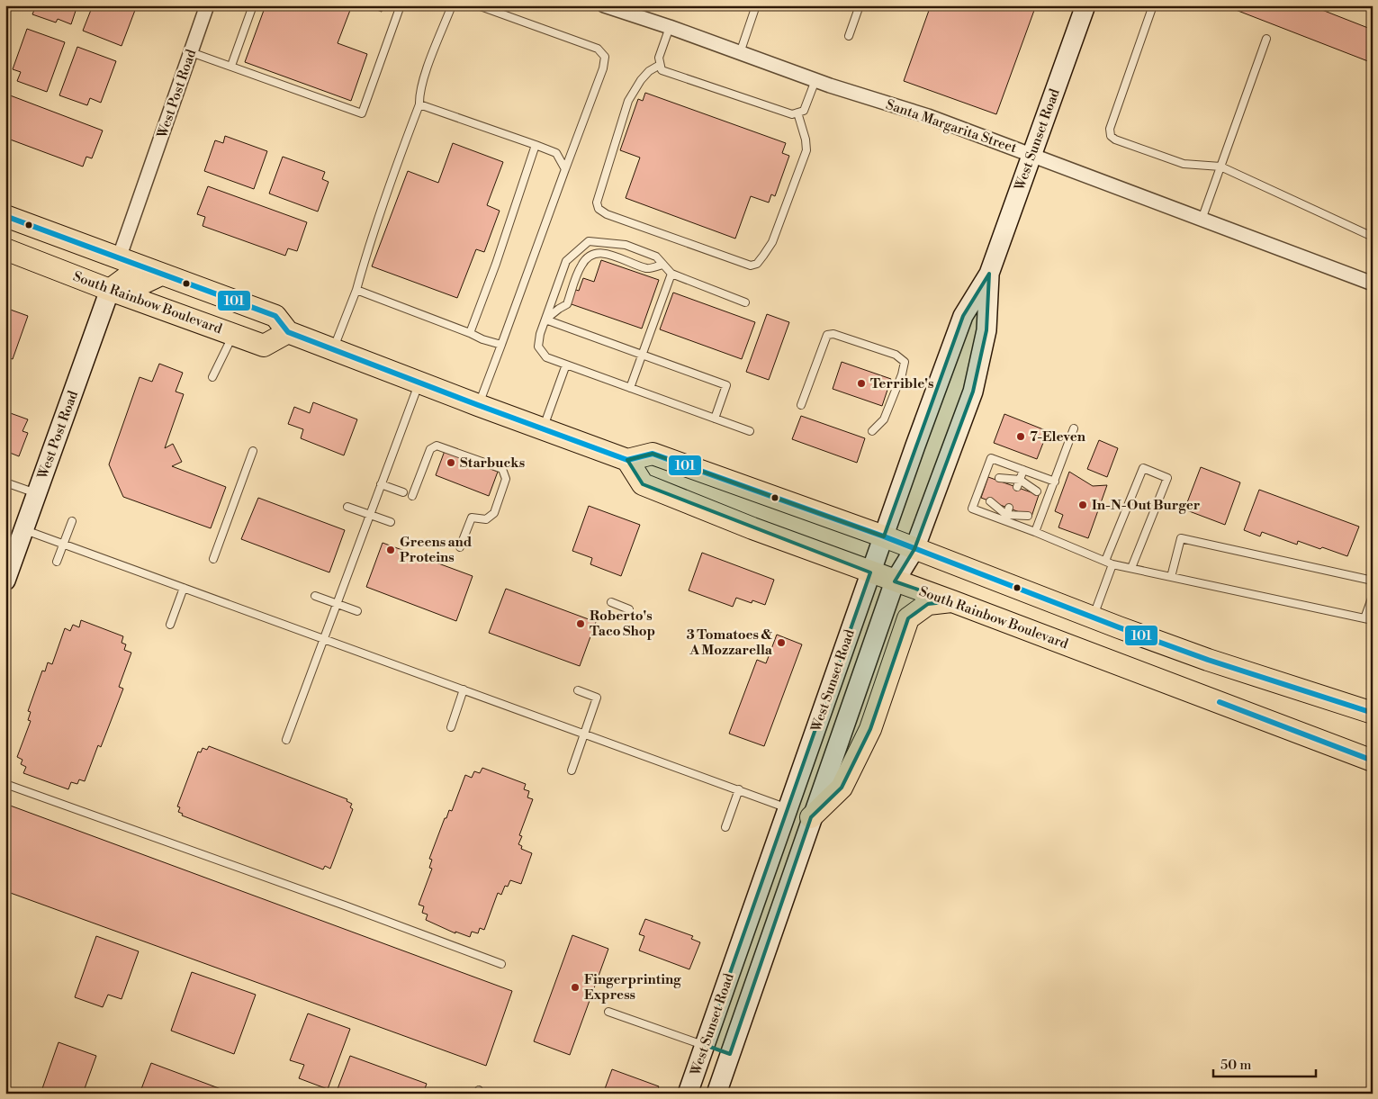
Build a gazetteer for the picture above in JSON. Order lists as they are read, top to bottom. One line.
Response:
{"streets":{"main road":["West Post Road","West Sunset Road","South Rainbow Boulevard"],"street":["Santa Margarita Street"]},"crossings":[["West Post Road","South Rainbow Boulevard"],["Santa Margarita Street","West Sunset Road"],["West Sunset Road","South Rainbow Boulevard"]],"places":["Terrible's","7-Eleven","Starbucks","In-N-Out Burger","Greens and Proteins","Roberto's Taco Shop","3 Tomatoes & A Mozzarella","Fingerprinting Express"],"lines":["transit line 101"],"scale_bar":"50 m"}
